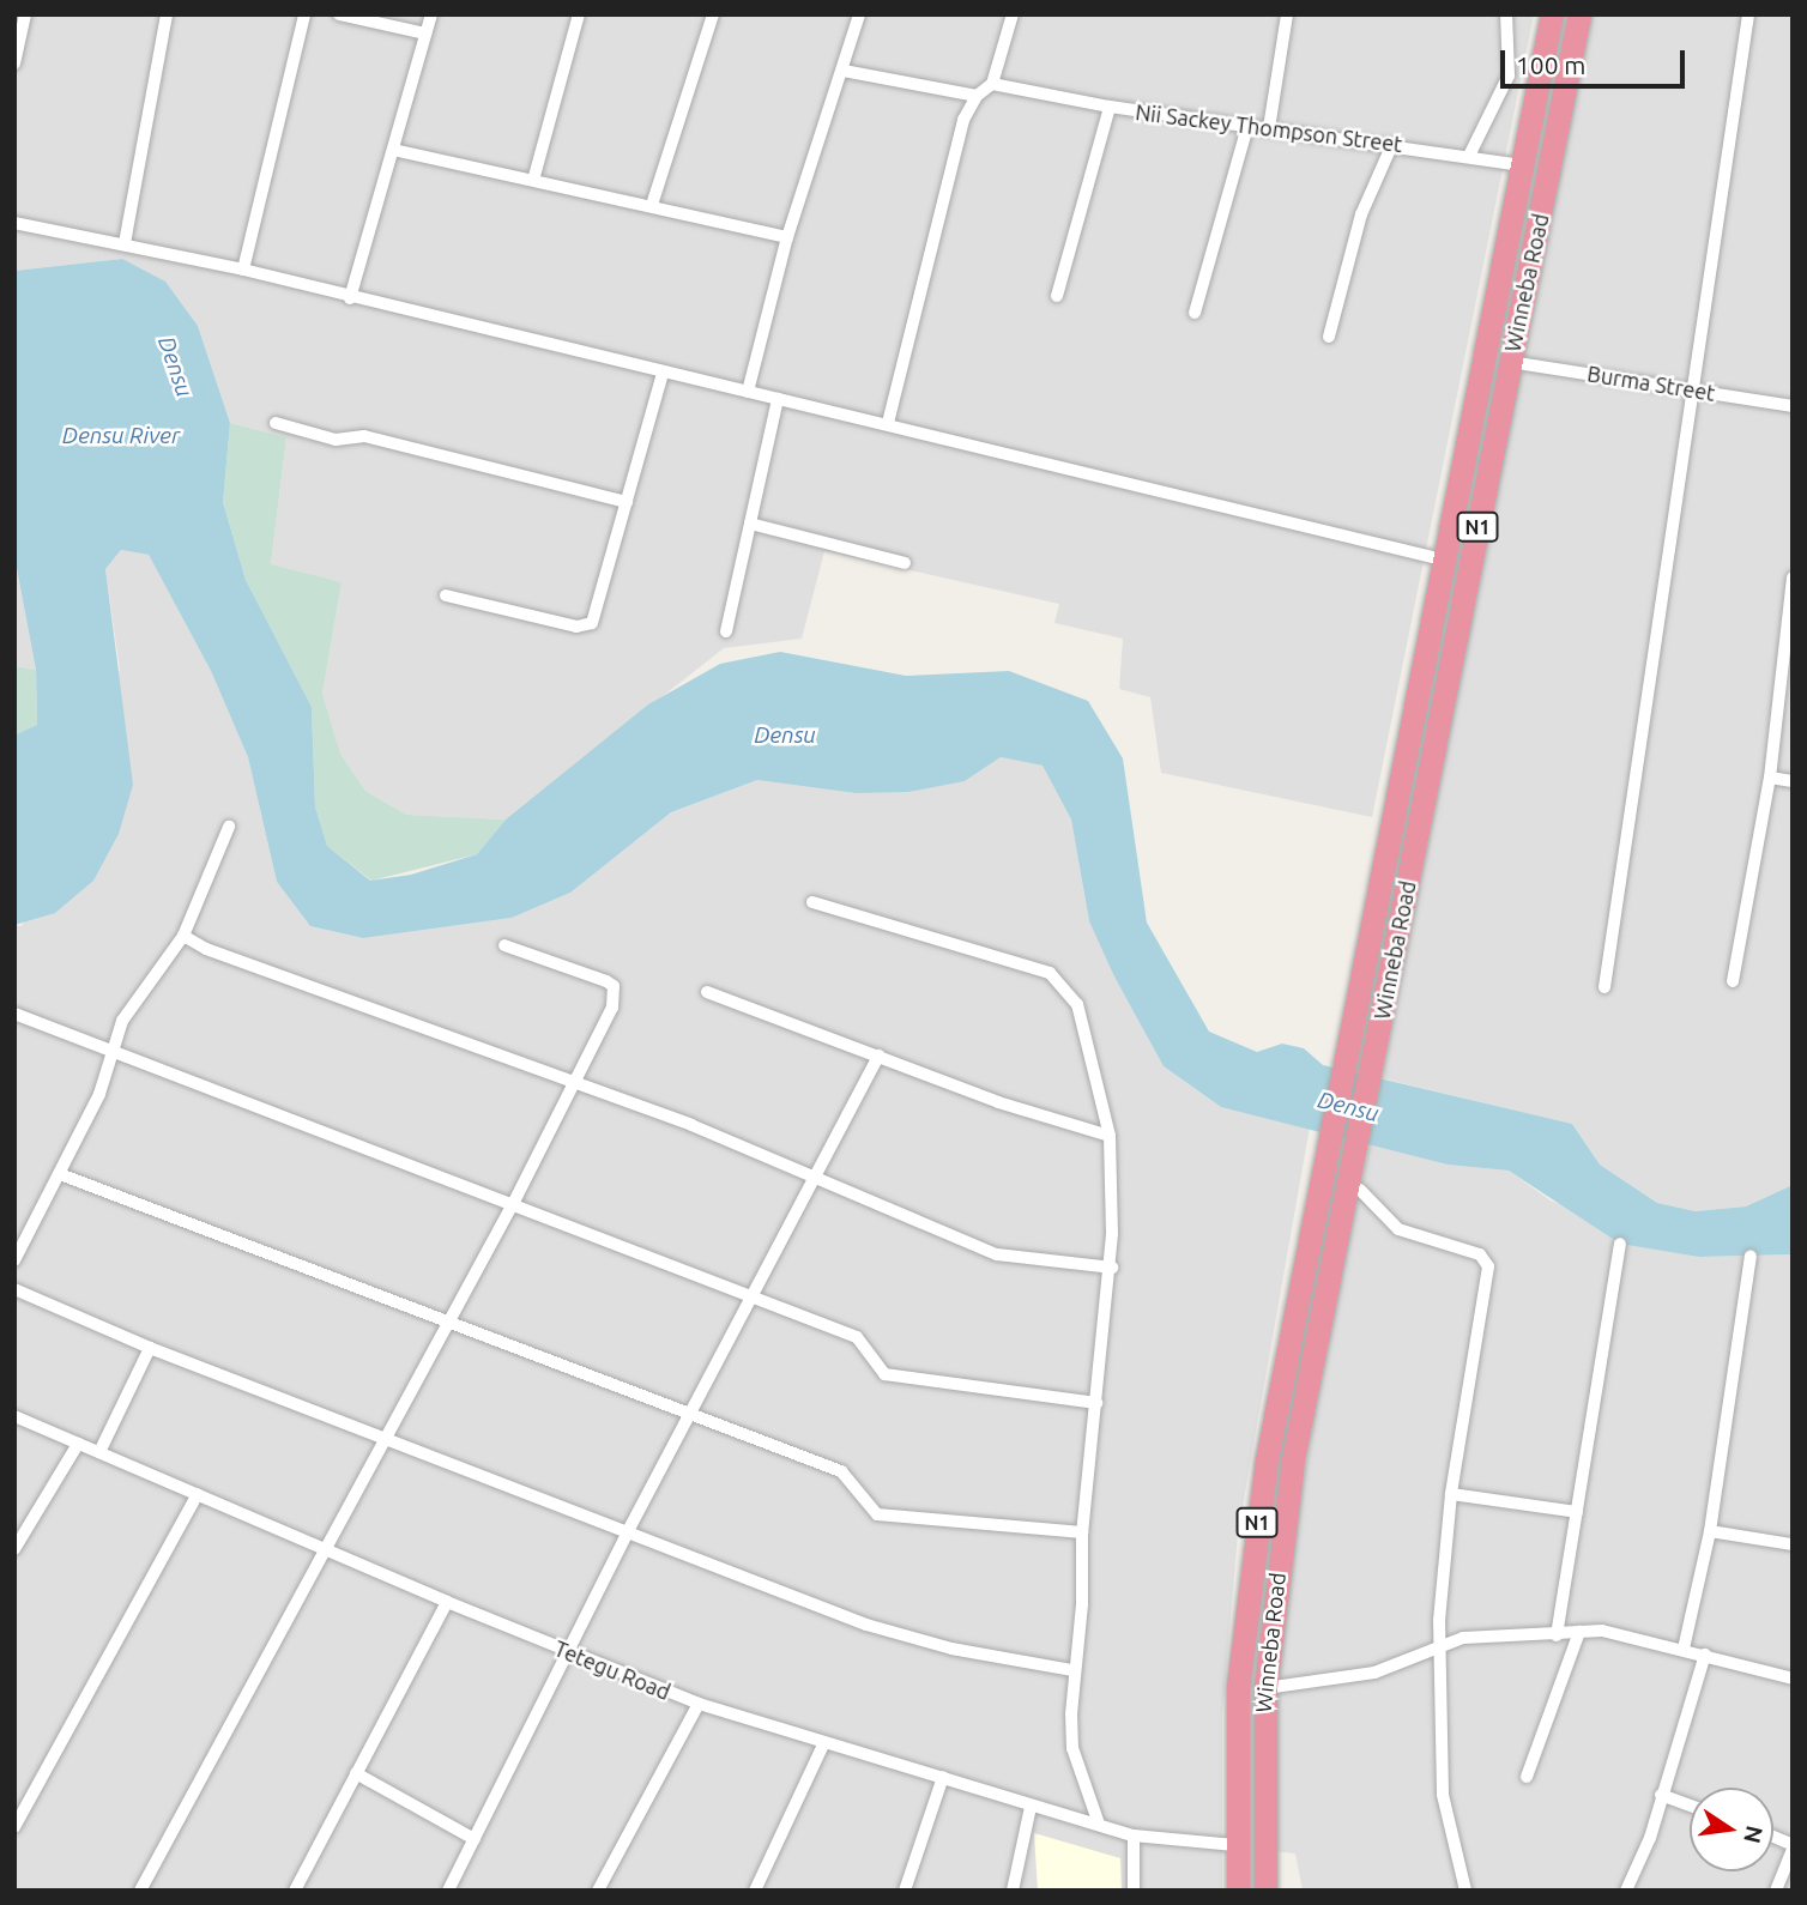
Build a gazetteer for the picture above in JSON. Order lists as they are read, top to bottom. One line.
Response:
{"streets":{"highway":["Winneba Road","N1"],"street":["Nii Sackey Thompson Street","Burma Street","Tetegu Road"]},"crossings":[["Nii Sackey Thompson Street","Winneba Road"],["Winneba Road","Burma Street"],["Winneba Road","Tetegu Road"]],"water":["Densu","Densu River"],"scale_bar":"100 m","north":"right"}
